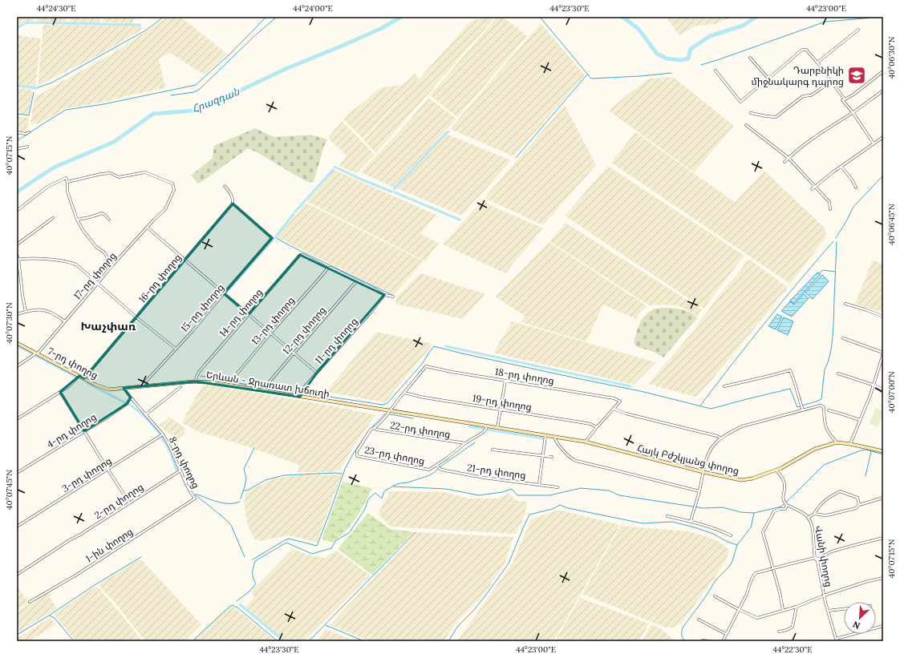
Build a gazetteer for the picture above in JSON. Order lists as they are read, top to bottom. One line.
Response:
{"streets":{"main road":["7-րդ փողոց","Երևան - Ջրառատ խճուղի","Հայկ Բժշկյանց փողոց"],"street":["17-րդ փողոց","16-րդ փողոց","15-րդ փողոց","14-րդ փողոց","13-րդ փողոց","12-րդ փողոց","11-րդ փողոց","18-րդ փողոց","19-րդ փողոց","22-րդ փողոց","4-րդ փողոց","23-րդ փողոց","8-րդ փողոց","21-րդ փողոց","3-րդ փողոց","2-րդ փողոց","1-ին փողոց","Վանի փողոց"]},"crossings":[["17-րդ փողոց","7-րդ փողոց"],["16-րդ փողոց","15-րդ փողոց"],["16-րդ փողոց","7-րդ փողոց"],["15-րդ փողոց","Երևան - Ջրառատ խճուղի"],["14-րդ փողոց","13-րդ փողոց"],["14-րդ փողոց","Երևան - Ջրառատ խճուղի"],["13-րդ փողոց","Երևան - Ջրառատ խճուղի"],["12-րդ փողոց","Երևան - Ջրառատ խճուղի"],["11-րդ փողոց","Երևան - Ջրառատ խճուղի"],["7-րդ փողոց","Երևան - Ջրառատ խճուղի"],["7-րդ փողոց","8-րդ փողոց"],["18-րդ փողոց","19-րդ փողոց"],["Երևան - Ջրառատ խճուղի","Հայկ Բժշկյանց փողոց"],["Երևան - Ջրառատ խճուղի","8-րդ փողոց"],["22-րդ փողոց","23-րդ փողոց"],["4-րդ փողոց","8-րդ փողոց"],["23-րդ փողոց","21-րդ փողոց"],["Հայկ Բժշկյանց փողոց","Վանի փողոց"],["8-րդ փողոց","3-րդ փողոց"],["8-րդ փողոց","2-րդ փողոց"],["8-րդ փողոց","1-ին փողոց"]],"districts":["Խաչփառ"],"water":["Հրազդան"],"places":{"school or university":["Դարբնիկի միջնակարգ դպրոց"]},"north":"bottom left","coordinates":["44°24'30\"E","44°24'00\"E","44°23'30\"E","44°23'00\"E","40°06'30\"N","40°07'15\"N","40°06'45\"N","40°07'30\"N","40°07'00\"N","40°07'45\"N","44°22'30\"E"]}
